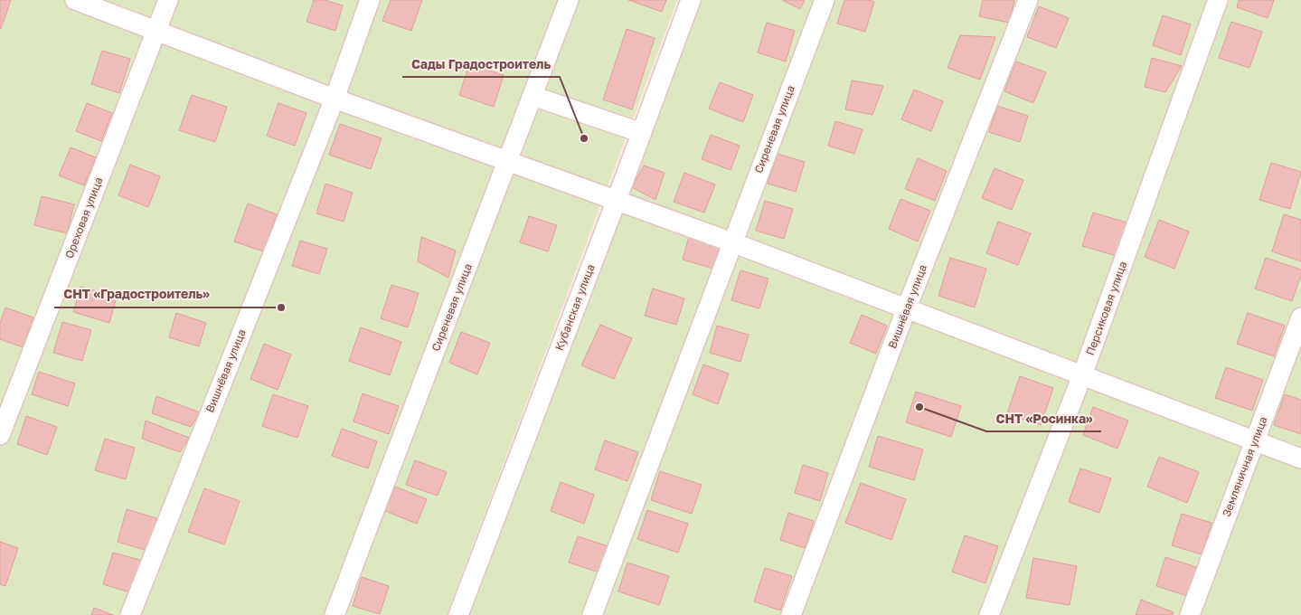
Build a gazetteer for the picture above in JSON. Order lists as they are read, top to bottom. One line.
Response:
{"streets":{"street":["Сиреневая улица","Ореховая улица","Вишнёвая улица","Кубанская улица","Персиковая улица","Земляничная улица"]},"places":["Сады Градостроитель","СНТ «Градостроитель»","СНТ «Росинка»"]}
